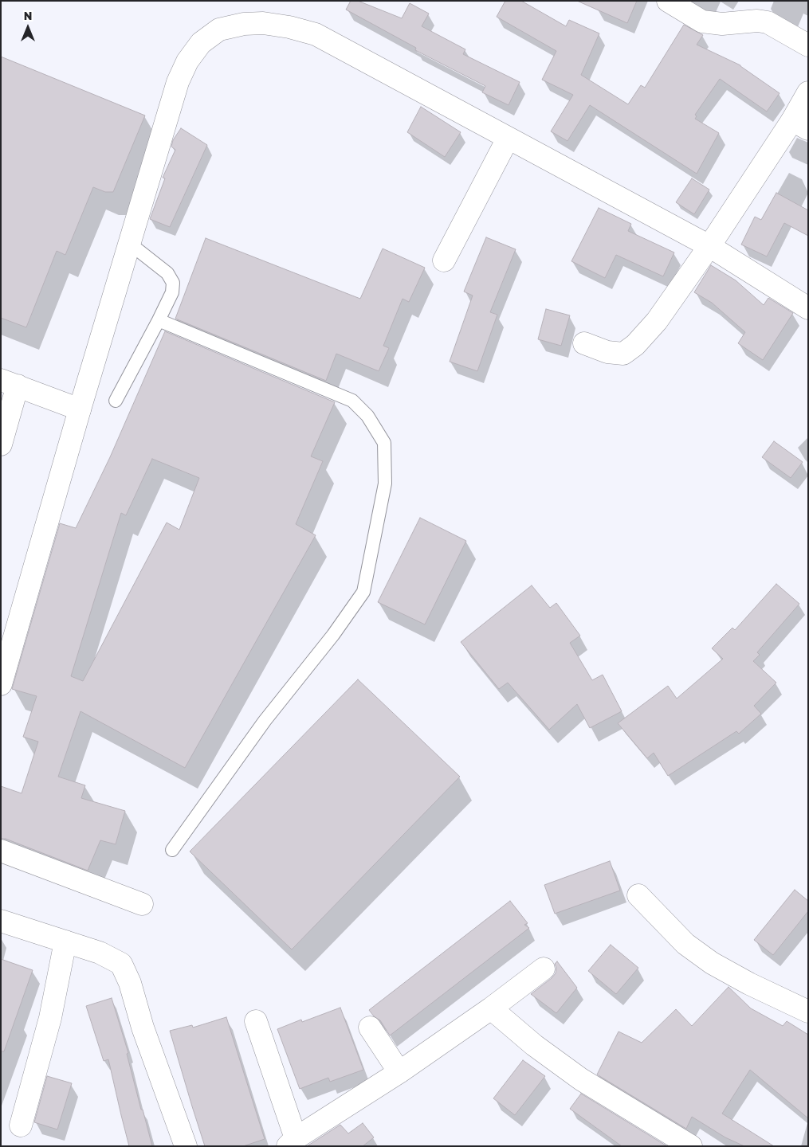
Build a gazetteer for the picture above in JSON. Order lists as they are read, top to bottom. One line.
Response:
{"north":"top"}
